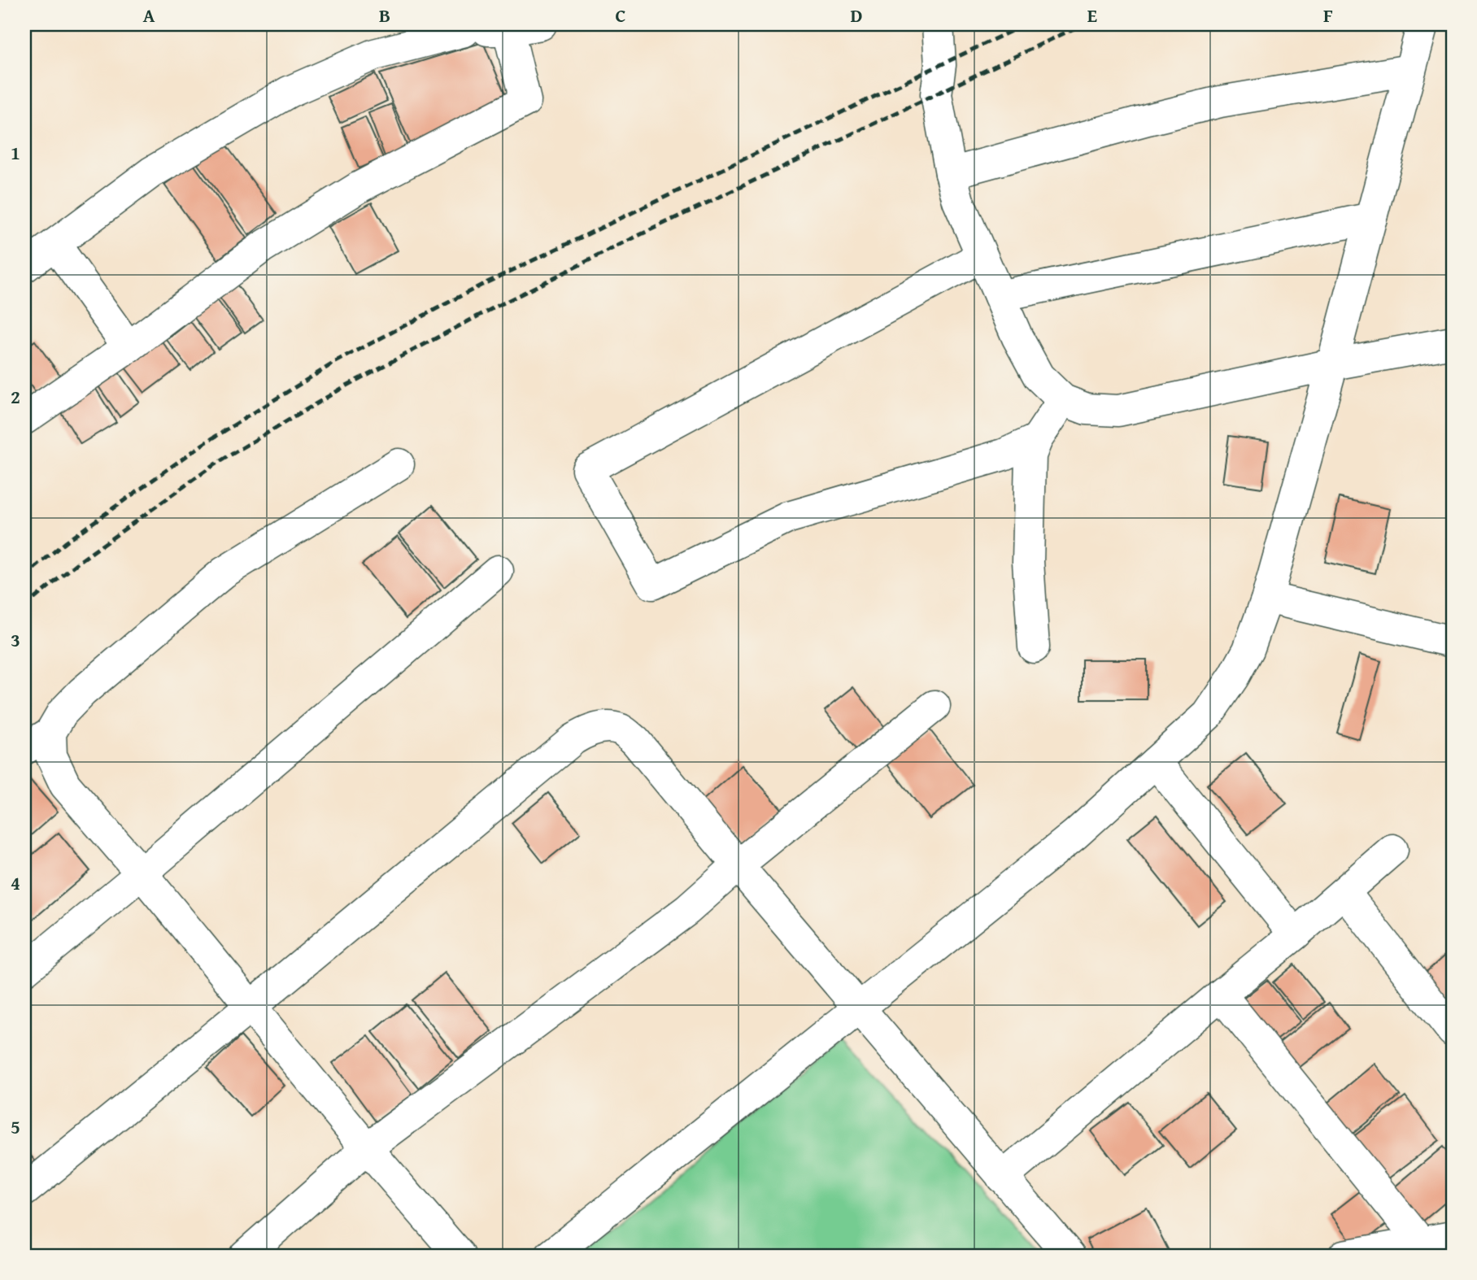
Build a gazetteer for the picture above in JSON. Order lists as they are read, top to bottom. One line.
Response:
{"grid":{"columns":["A","B","C","D","E","F"],"rows":["1","2","3","4","5"]}}
